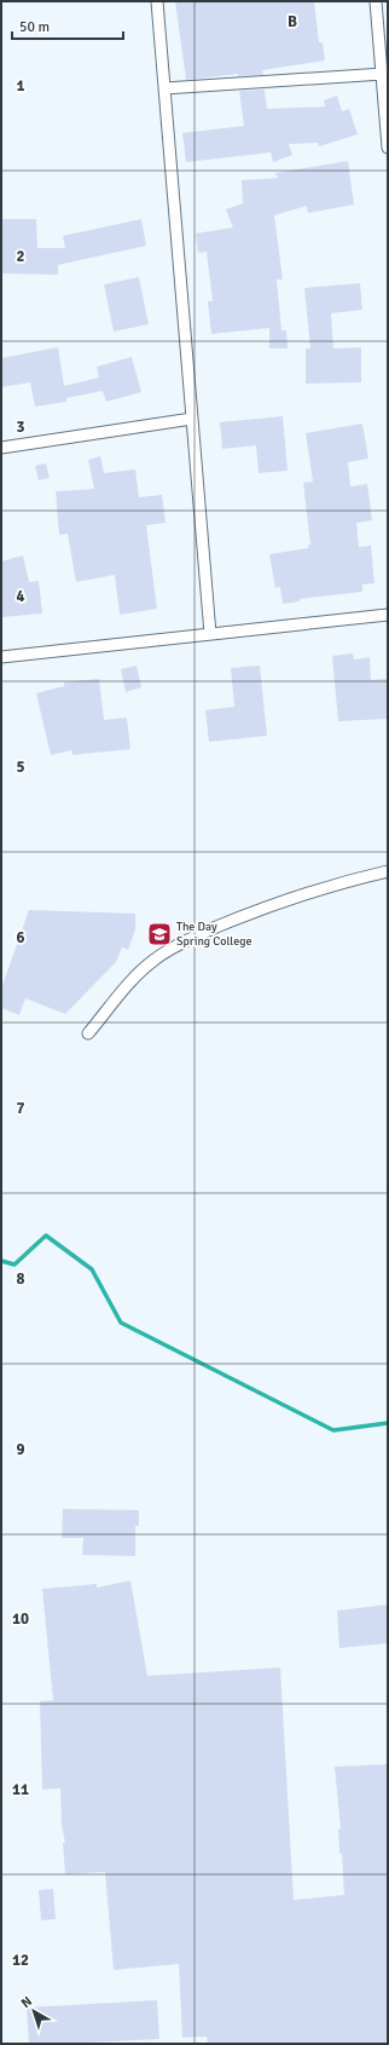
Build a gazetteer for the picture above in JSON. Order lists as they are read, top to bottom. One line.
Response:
{"places":{"school or university":["The Day Spring College"]},"scale_bar":"50 m","north":"top left","grid":{"columns":["B"],"rows":["1","2","3","4","5","6","7","8","9","10","11","12"]}}
